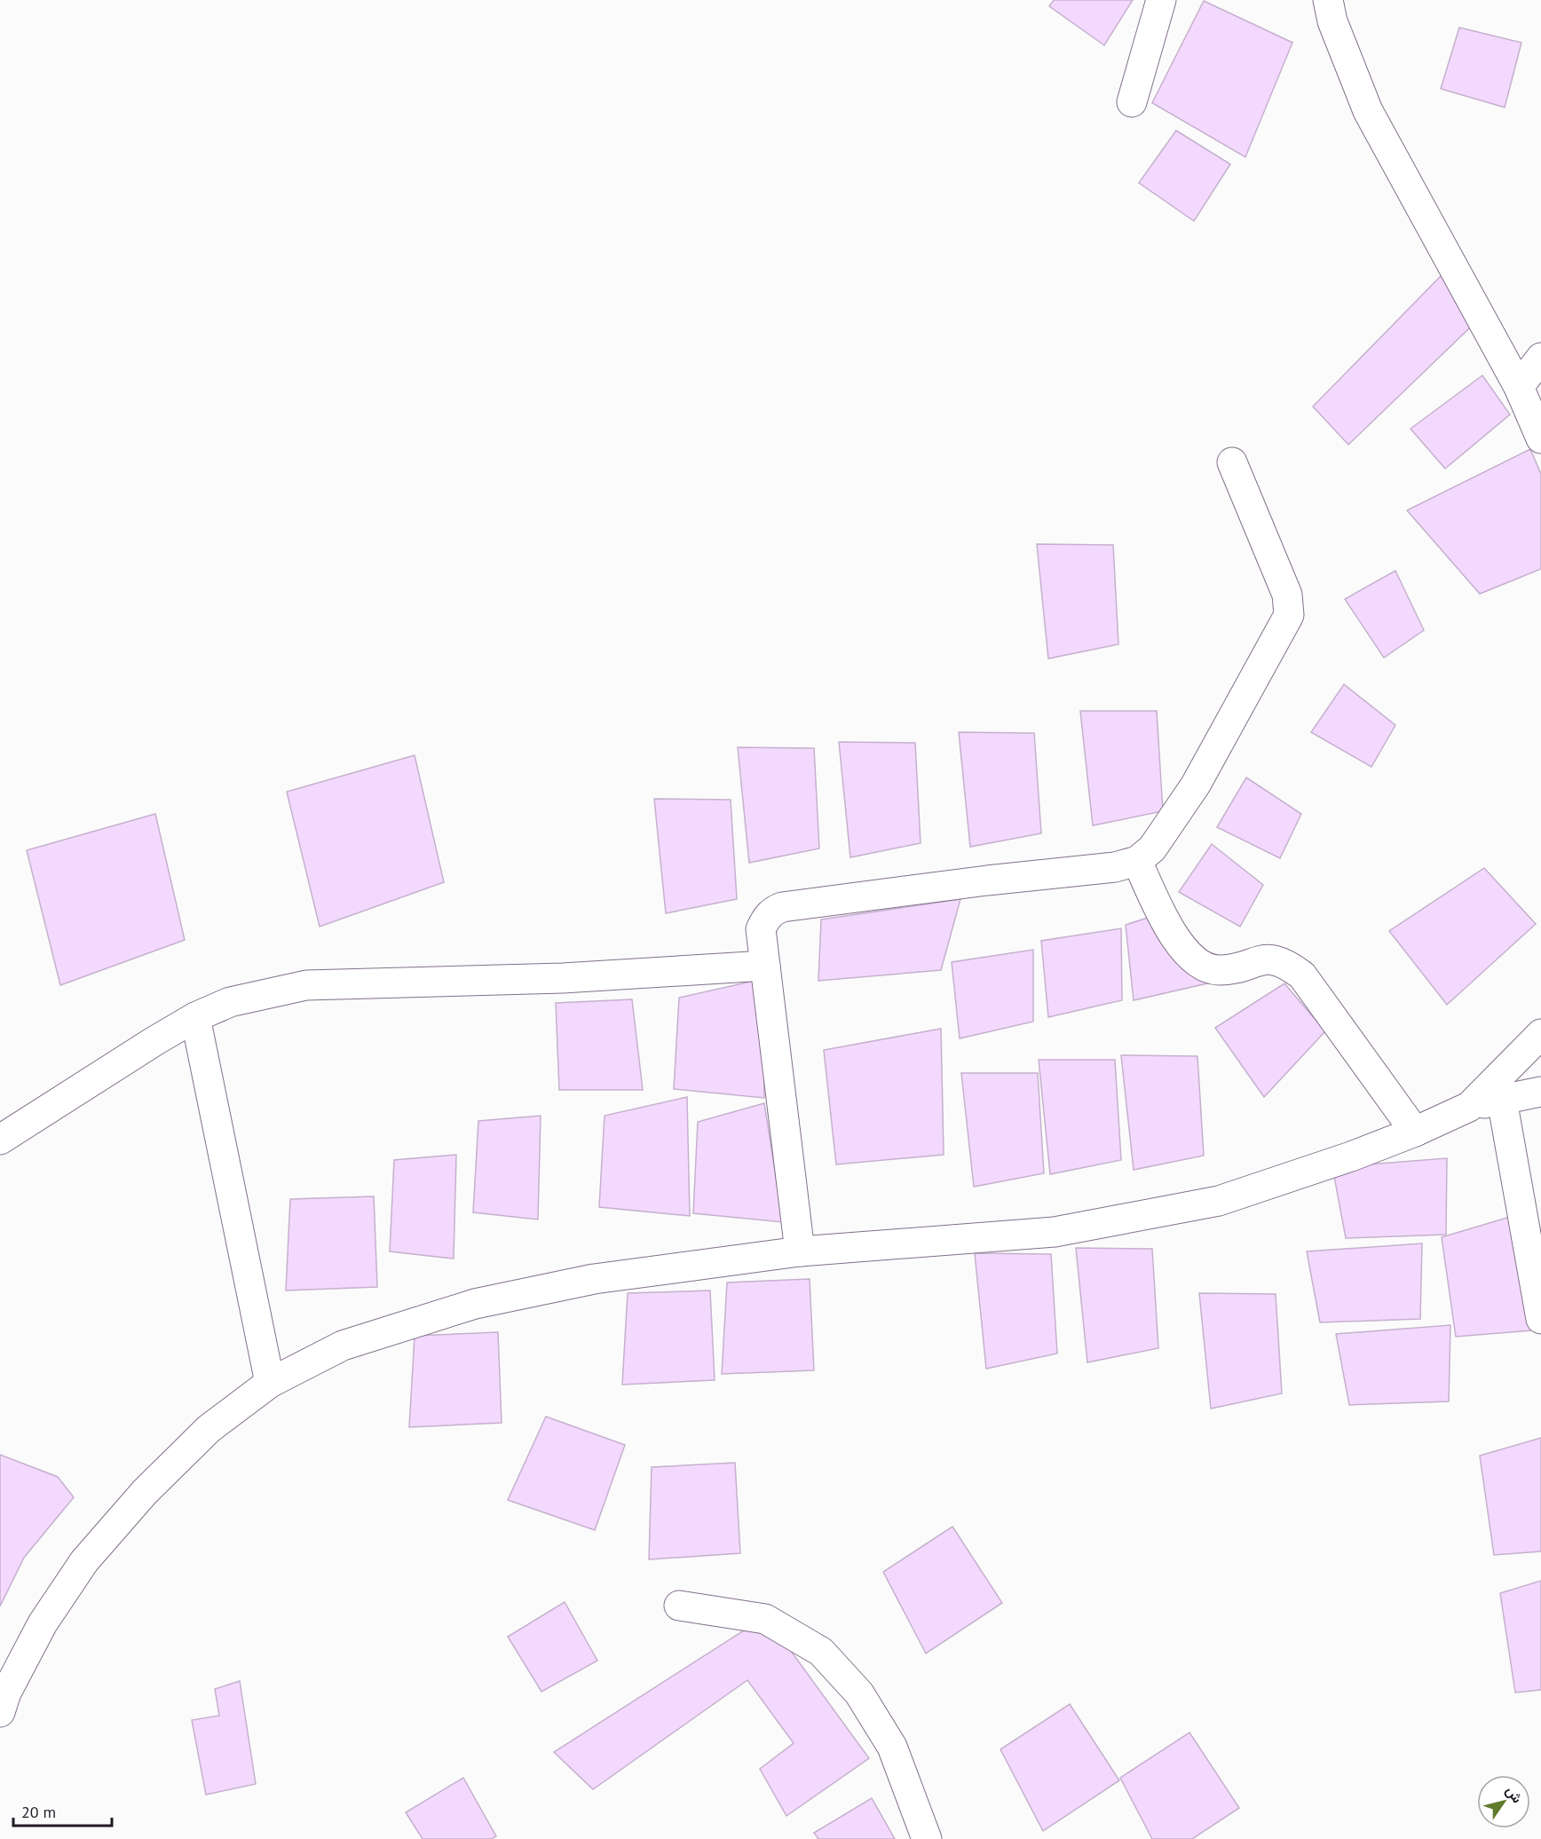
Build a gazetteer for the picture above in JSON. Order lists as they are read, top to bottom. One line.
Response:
{"scale_bar":"20 m","north":"top right"}
